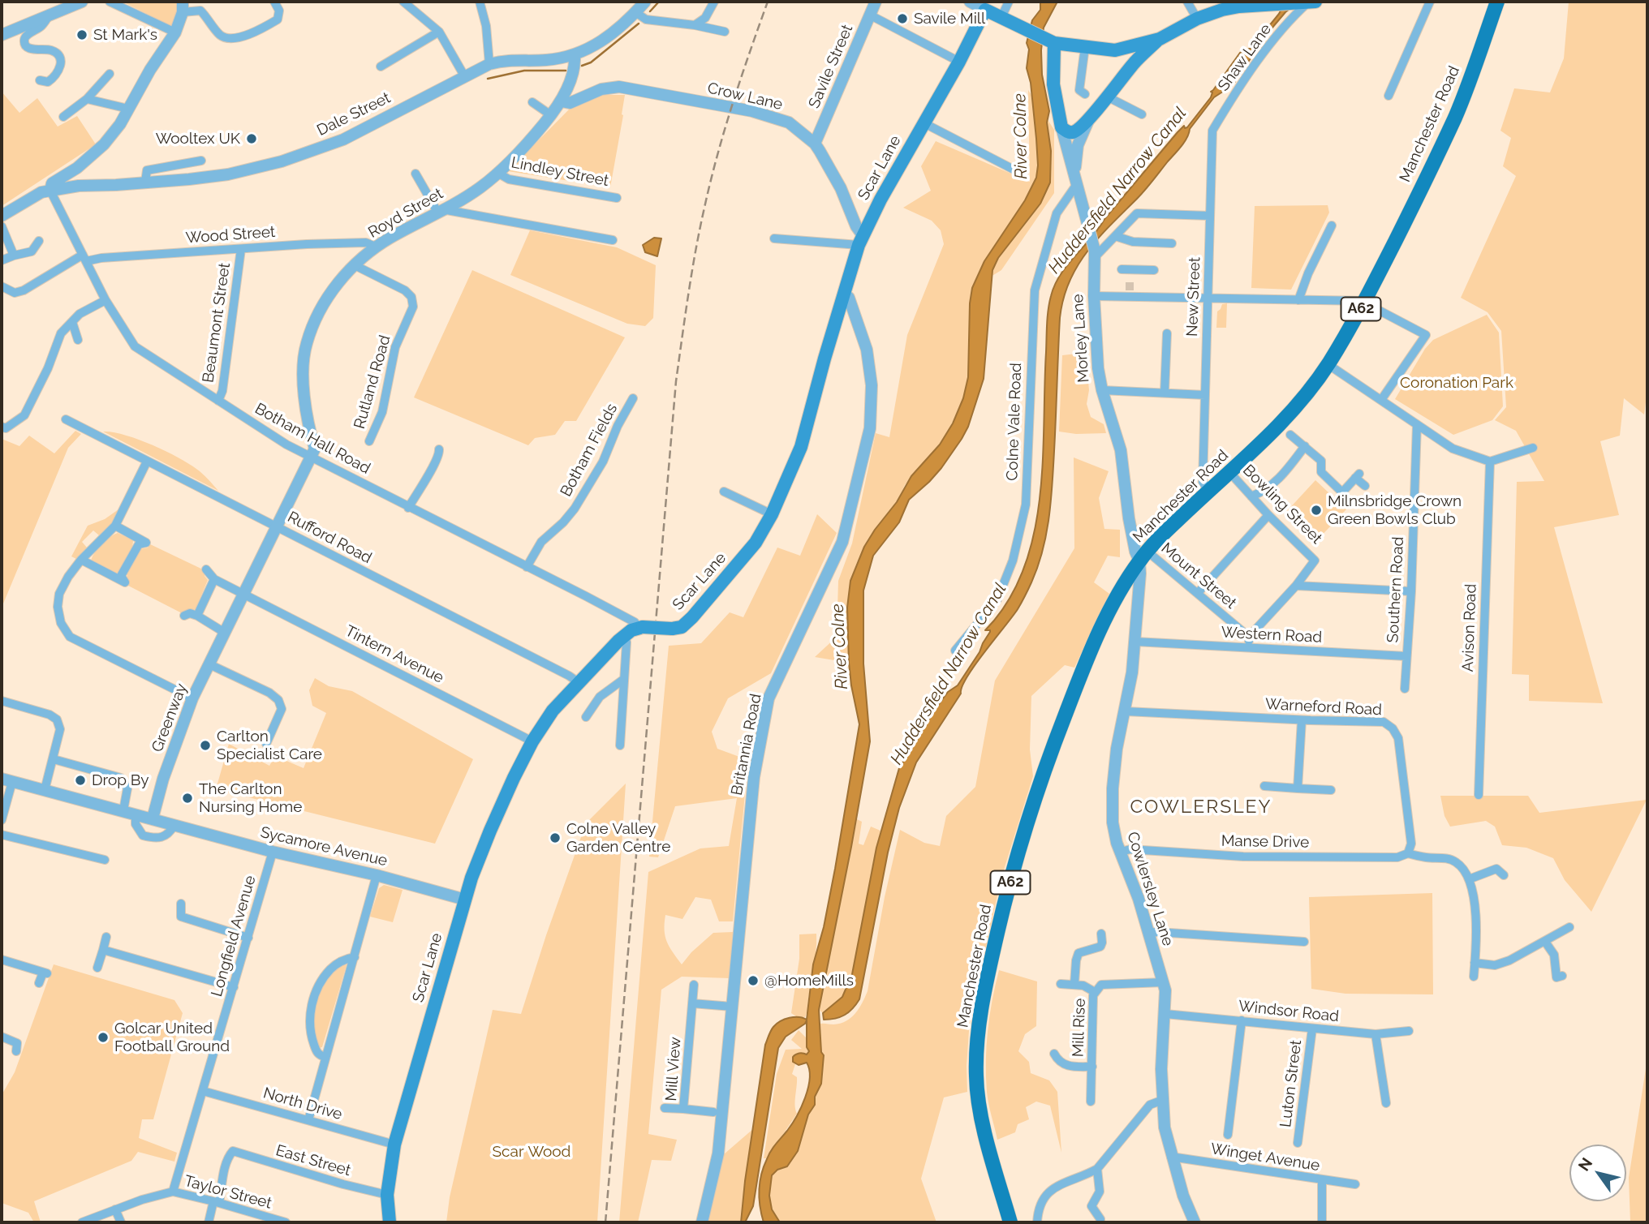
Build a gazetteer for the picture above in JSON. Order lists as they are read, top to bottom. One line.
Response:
{"streets":{"main road":["Manchester Road","Scar Lane","A62","Morley Lane"],"street":["Shaw Lane","Savile Street","Crow Lane","Dale Street","Lindley Street","Royd Street","Wood Street","New Street","Beaumont Street","Rutland Road","Colne Vale Road","Botham Hall Road","Botham Fields","Bowling Street","Rufford Road","Mount Street","Southern Road","Avison Road","Western Road","Tintern Avenue","Warneford Road","Greenway","Britannia Road","Manse Drive","Sycamore Avenue","Cowlersley Lane","Longfield Avenue","Windsor Road","Mill Rise","Mill View","Luton Street","North Drive","Winget Avenue","East Street","Taylor Street"]},"crossings":[["Shaw Lane","New Street"],["Savile Street","Crow Lane"],["Crow Lane","Scar Lane"],["Crow Lane","Royd Street"],["Dale Street","Royd Street"],["Dale Street","Botham Hall Road"],["Manchester Road","New Street"],["Manchester Road","Morley Lane"],["Manchester Road","Bowling Street"],["Manchester Road","Mount Street"],["Manchester Road","Cowlersley Lane"],["Scar Lane","Botham Hall Road"],["Scar Lane","Rufford Road"],["Scar Lane","Tintern Avenue"],["Scar Lane","Britannia Road"],["Scar Lane","Sycamore Avenue"],["Scar Lane","North Drive"],["Scar Lane","East Street"],["Lindley Street","Royd Street"],["Royd Street","Wood Street"],["Royd Street","Rutland Road"],["Royd Street","Botham Hall Road"],["Royd Street","Greenway"],["Wood Street","Beaumont Street"],["Wood Street","Botham Hall Road"],["Beaumont Street","Botham Hall Road"],["Morley Lane","Colne Vale Road"],["Morley Lane","Mount Street"],["Morley Lane","Cowlersley Lane"],["Botham Hall Road","Botham Fields"],["Botham Hall Road","Greenway"],["Rufford Road","Greenway"],["Mount Street","Cowlersley Lane"],["Southern Road","Western Road"],["Western Road","Cowlersley Lane"],["Tintern Avenue","Greenway"],["Warneford Road","Manse Drive"],["Warneford Road","Cowlersley Lane"],["Greenway","Sycamore Avenue"],["Manse Drive","Cowlersley Lane"],["Sycamore Avenue","Longfield Avenue"],["Cowlersley Lane","Windsor Road"],["Cowlersley Lane","Mill Rise"],["Cowlersley Lane","Winget Avenue"],["Longfield Avenue","North Drive"],["Longfield Avenue","Taylor Street"],["Windsor Road","Luton Street"],["East Street","Taylor Street"]],"districts":["COWLERSLEY"],"water":["River Colne","Huddersfield Narrow Canal"],"parks":["Coronation Park","Scar Wood"],"places":["Savile Mill","St Mark's","Wooltex UK","Milnsbridge Crown Green Bowls Club","Carlton Specialist Care","Drop By","The Carlton Nursing Home","Colne Valley Garden Centre","@HomeMills","Golcar United Football Ground"],"north":"top left"}
